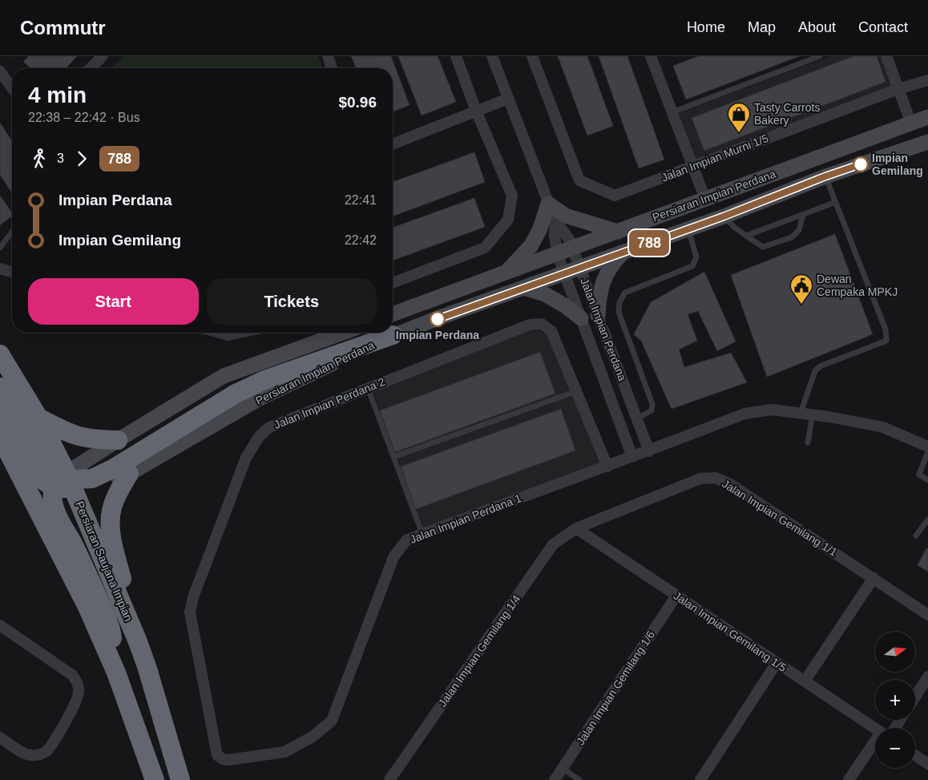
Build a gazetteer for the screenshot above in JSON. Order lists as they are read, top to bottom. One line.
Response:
{"streets":{"highway":["Persiaran Saujana Impian"],"street":["Jalan Impian Murni 1/5","Persiaran Impian Perdana","Jalan Impian Perdana","Jalan Impian Perdana 2","Jalan Impian Gemilang 1/1","Jalan Impian Perdana 1","Jalan Impian Gemilang 1/5","Jalan Impian Gemilang 1/4","Jalan Impian Gemilang 1/6"]},"crossings":[["Persiaran Impian Perdana","Jalan Impian Perdana"],["Persiaran Impian Perdana","Persiaran Saujana Impian"],["Jalan Impian Perdana","Jalan Impian Perdana 1"],["Jalan Impian Perdana 2","Jalan Impian Perdana 1"],["Jalan Impian Gemilang 1/1","Jalan Impian Gemilang 1/5"],["Jalan Impian Gemilang 1/1","Jalan Impian Gemilang 1/4"],["Jalan Impian Gemilang 1/5","Jalan Impian Gemilang 1/4"],["Jalan Impian Gemilang 1/5","Jalan Impian Gemilang 1/6"]],"places":{"shop":["Tasty Carrots Bakery"],"other":["Impian Gemilang","Impian Perdana"],"public building":["Dewan Cempaka MPKJ"]},"lines":["bus line 788"],"north":"right","page":{"header":"Commutr","nav":["Home","Map","About","Contact"],"on_map":"788","heading":["4 min","22:38 – 22:42 · Bus","$0.96"],"legs":["3","788"],"list":[{"name":"Impian Perdana","value":"22:41"},{"name":"Impian Gemilang","value":"22:42"}],"buttons":["Start","Tickets"],"map_buttons":["+","−"]}}
